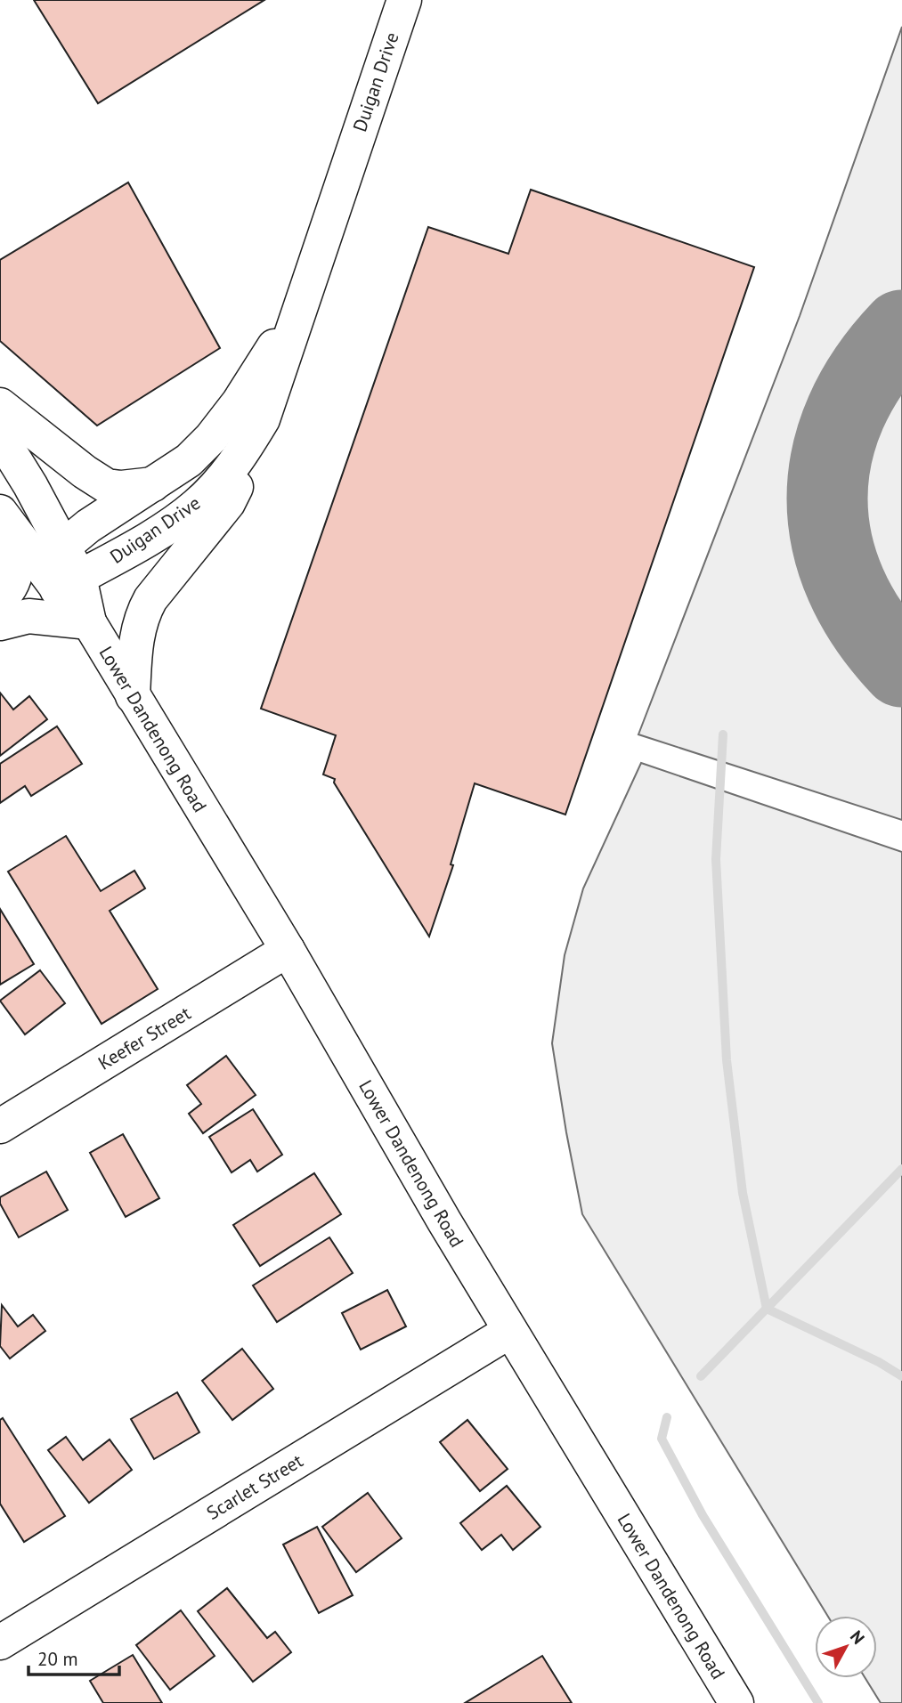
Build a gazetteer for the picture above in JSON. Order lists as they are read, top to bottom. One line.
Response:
{"streets":{"main road":["Duigan Drive","Lower Dandenong Road","Keefer Street","Scarlet Street"]},"crossings":[["Duigan Drive","Lower Dandenong Road"],["Lower Dandenong Road","Keefer Street"],["Lower Dandenong Road","Scarlet Street"]],"scale_bar":"20 m","north":"top right"}
